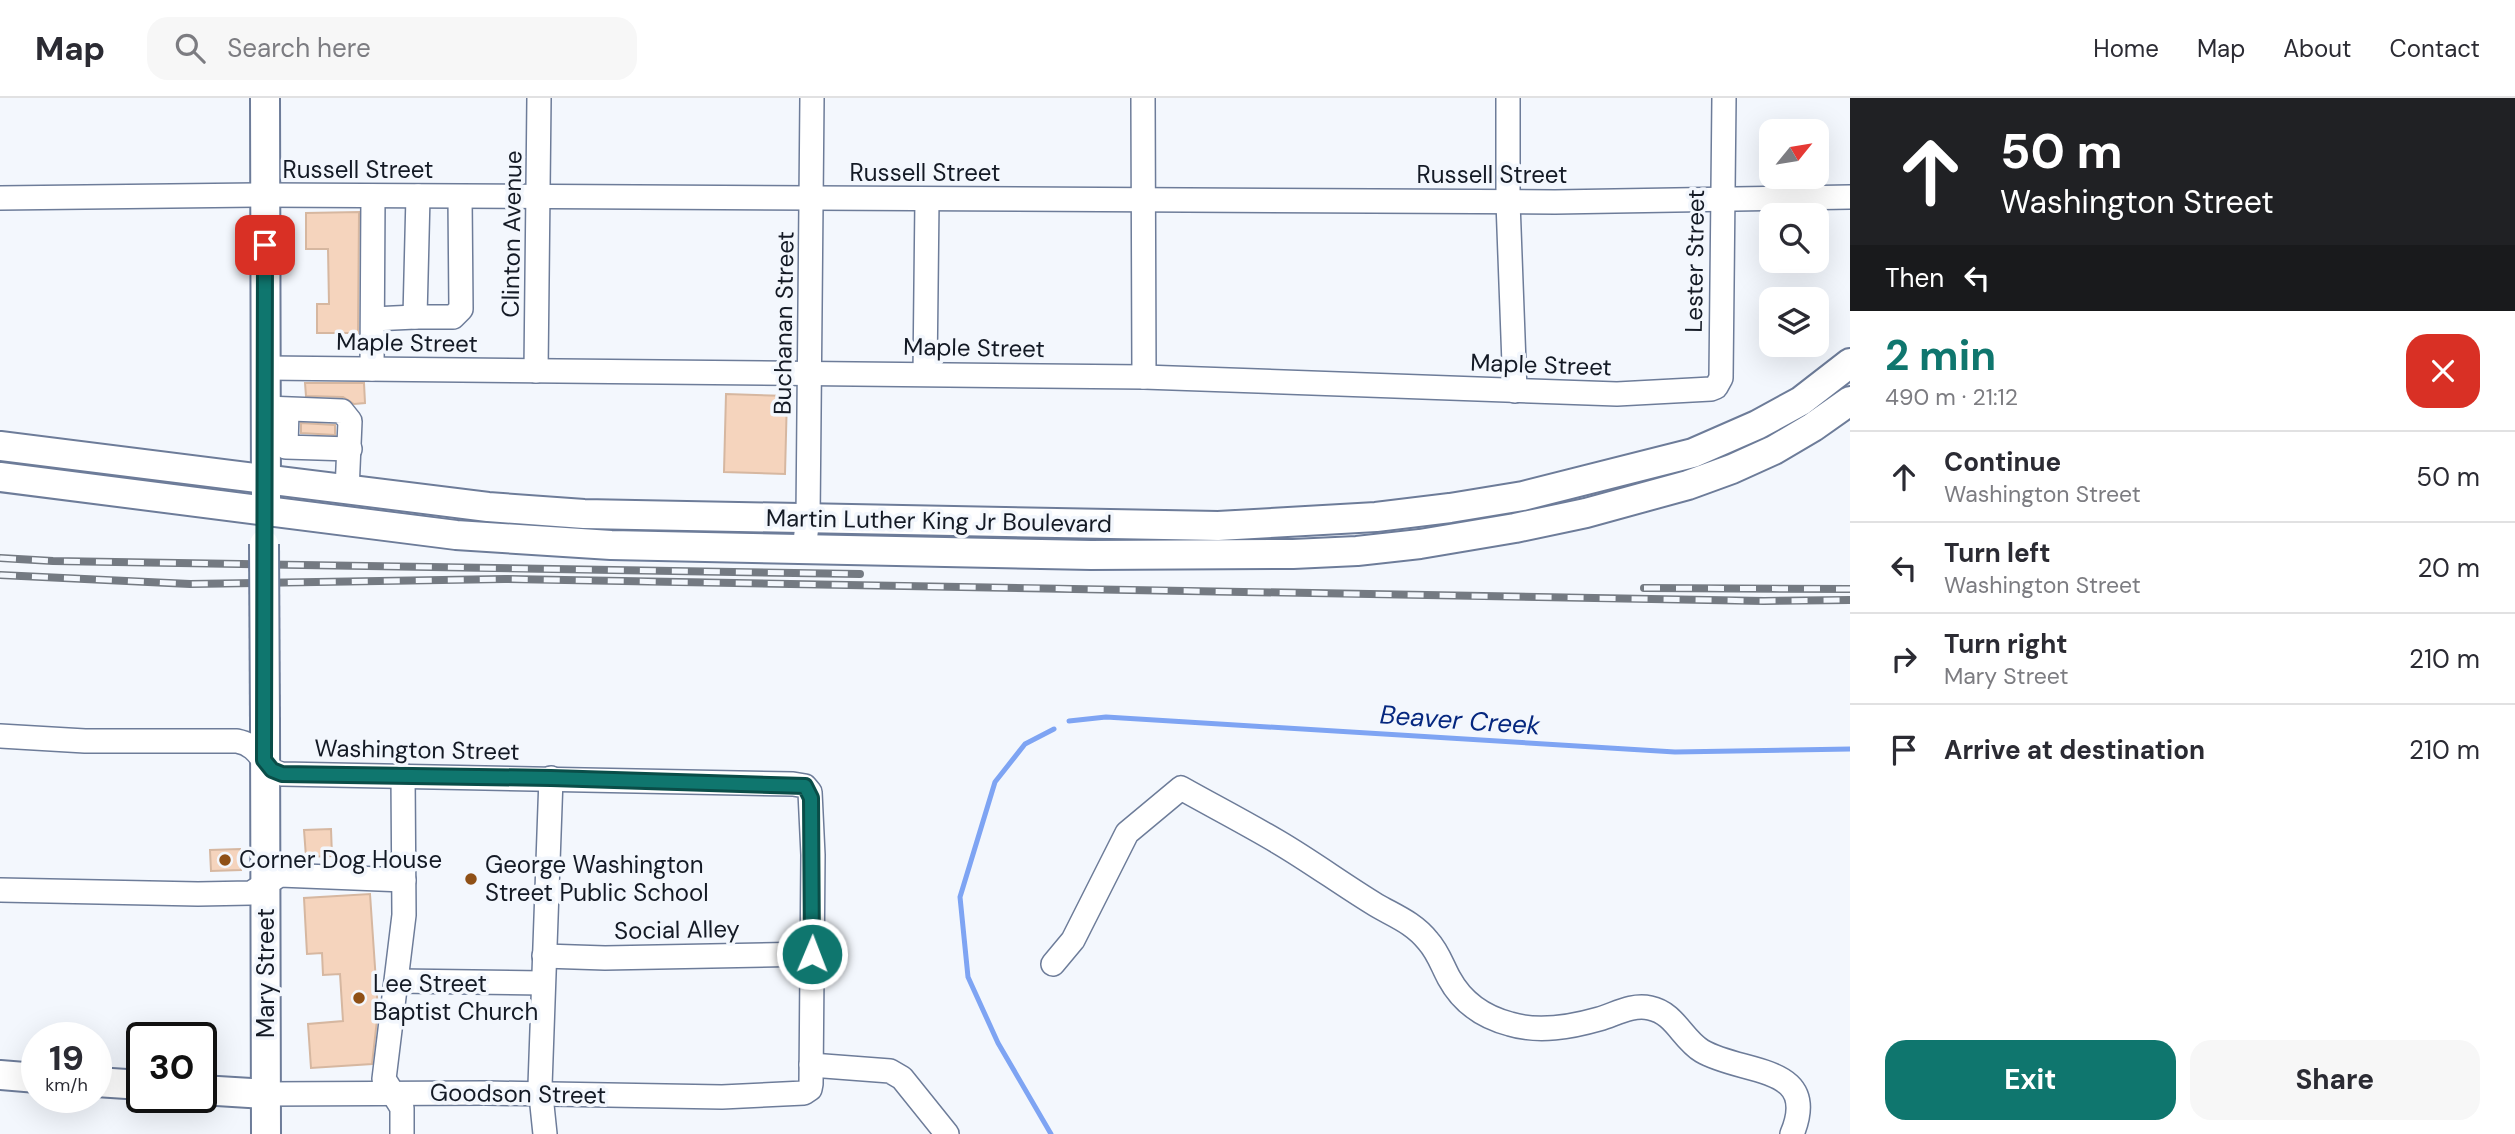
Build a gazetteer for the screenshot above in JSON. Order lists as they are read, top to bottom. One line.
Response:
{"streets":{"main road":["Martin Luther King Jr Boulevard","Mary Street","Goodson Street"],"street":["Russell Street","Clinton Avenue","Lester Street","Buchanan Street","Maple Street","Washington Street","Social Alley"]},"crossings":[["Russell Street","Clinton Avenue"],["Russell Street","Lester Street"],["Russell Street","Buchanan Street"],["Russell Street","Mary Street"],["Clinton Avenue","Maple Street"],["Lester Street","Maple Street"],["Buchanan Street","Maple Street"],["Buchanan Street","Martin Luther King Jr Boulevard"],["Maple Street","Mary Street"],["Martin Luther King Jr Boulevard","Mary Street"],["Washington Street","Social Alley"],["Washington Street","Mary Street"],["Mary Street","Goodson Street"]],"water":["Beaver Creek"],"places":["Corner Dog House","George Washington Street Public School","Lee Street Baptist Church"],"north":"top right","page":{"header":"Map","search":"Search here","nav":["Home","Map","About","Contact"],"turn":["50 m","Washington Street"],"then":"Then","heading":["2 min","490 m · 21:12"],"list":[{"name":"Continue","note":"Washington Street","value":"50 m"},{"name":"Turn left","note":"Washington Street","value":"20 m"},{"name":"Turn right","note":"Mary Street","value":"210 m"},{"name":"Arrive at destination","value":"210 m"}],"speed":"19 km/h","limit":"30","buttons":["Exit","Share"]}}
